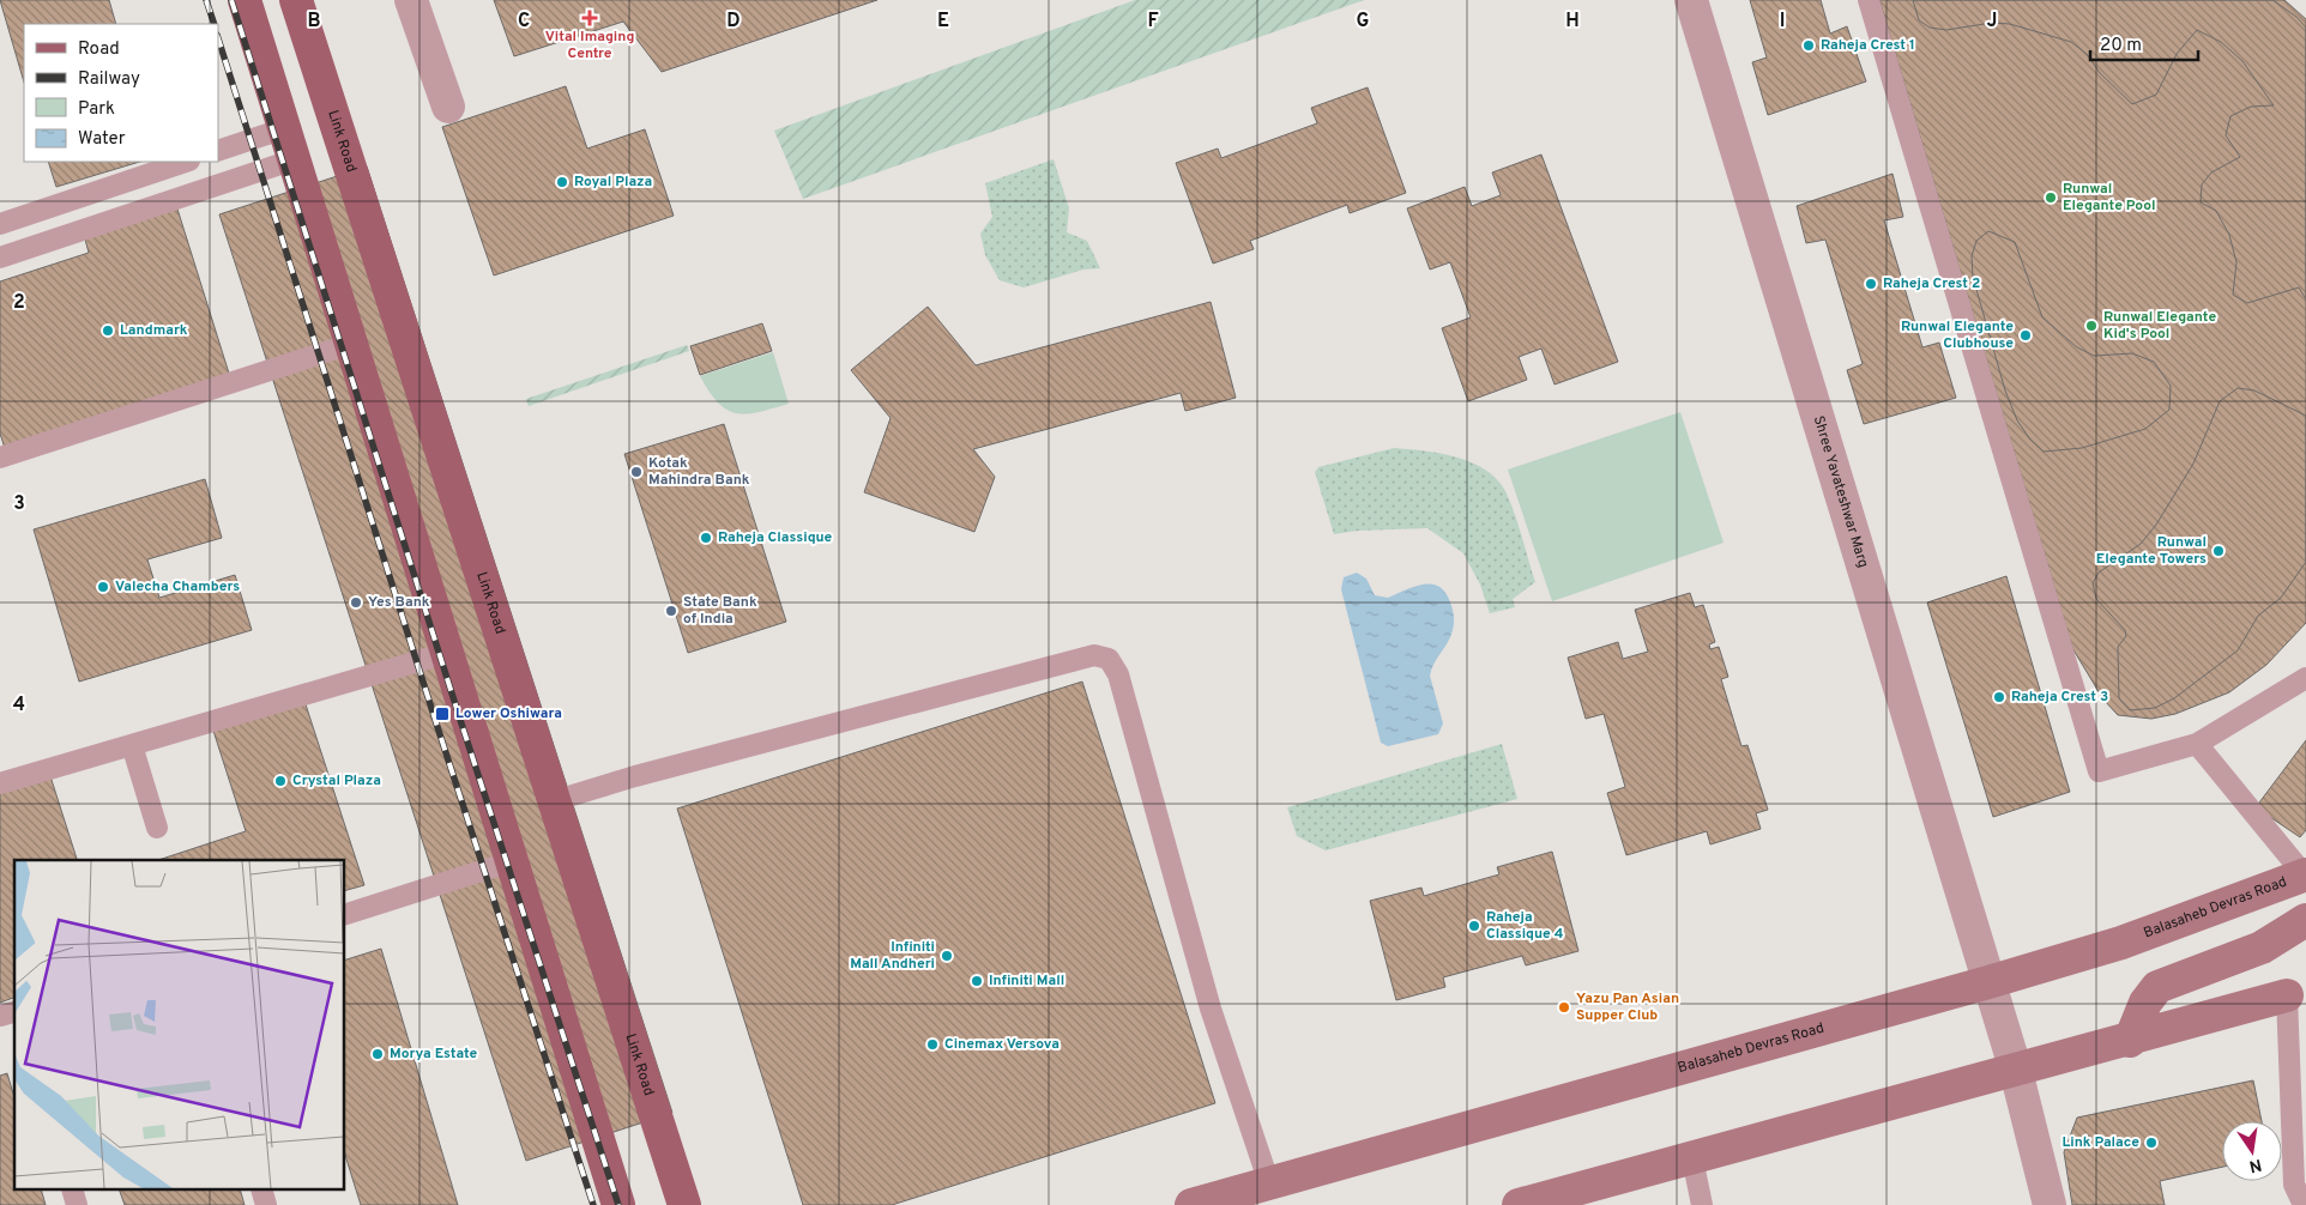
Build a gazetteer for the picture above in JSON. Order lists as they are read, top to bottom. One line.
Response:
{"streets":{"main road":["Link Road","Balasaheb Devras Road"],"street":["Shree Yavateshwar Marg"]},"crossings":[["Shree Yavateshwar Marg","Balasaheb Devras Road"]],"places":{"health":["Vital Imaging Centre"],"other":["Raheja Crest 1","Royal Plaza","Runwal Elegante Pool","Raheja Crest 2","Runwal Elegante Kid's Pool","Landmark","Runwal Elegante Clubhouse","Kotak Mahindra Bank","Raheja Classique","Runwal Elegante Towers","Valecha Chambers","Yes Bank","State Bank of India","Raheja Crest 3","Crystal Plaza","Raheja Classique 4","Infiniti Mall Andheri","Infiniti Mall","Yazu Pan Asian Supper Club","Cinemax Versova","Morya Estate","Link Palace"],"transit":["Lower Oshiwara"]},"legend":["Road","Railway","Park","Water"],"scale_bar":"20 m","north":"bottom","grid":{"columns":["B","C","D","E","F","G","H","I","J"],"rows":["2","3","4"]}}
